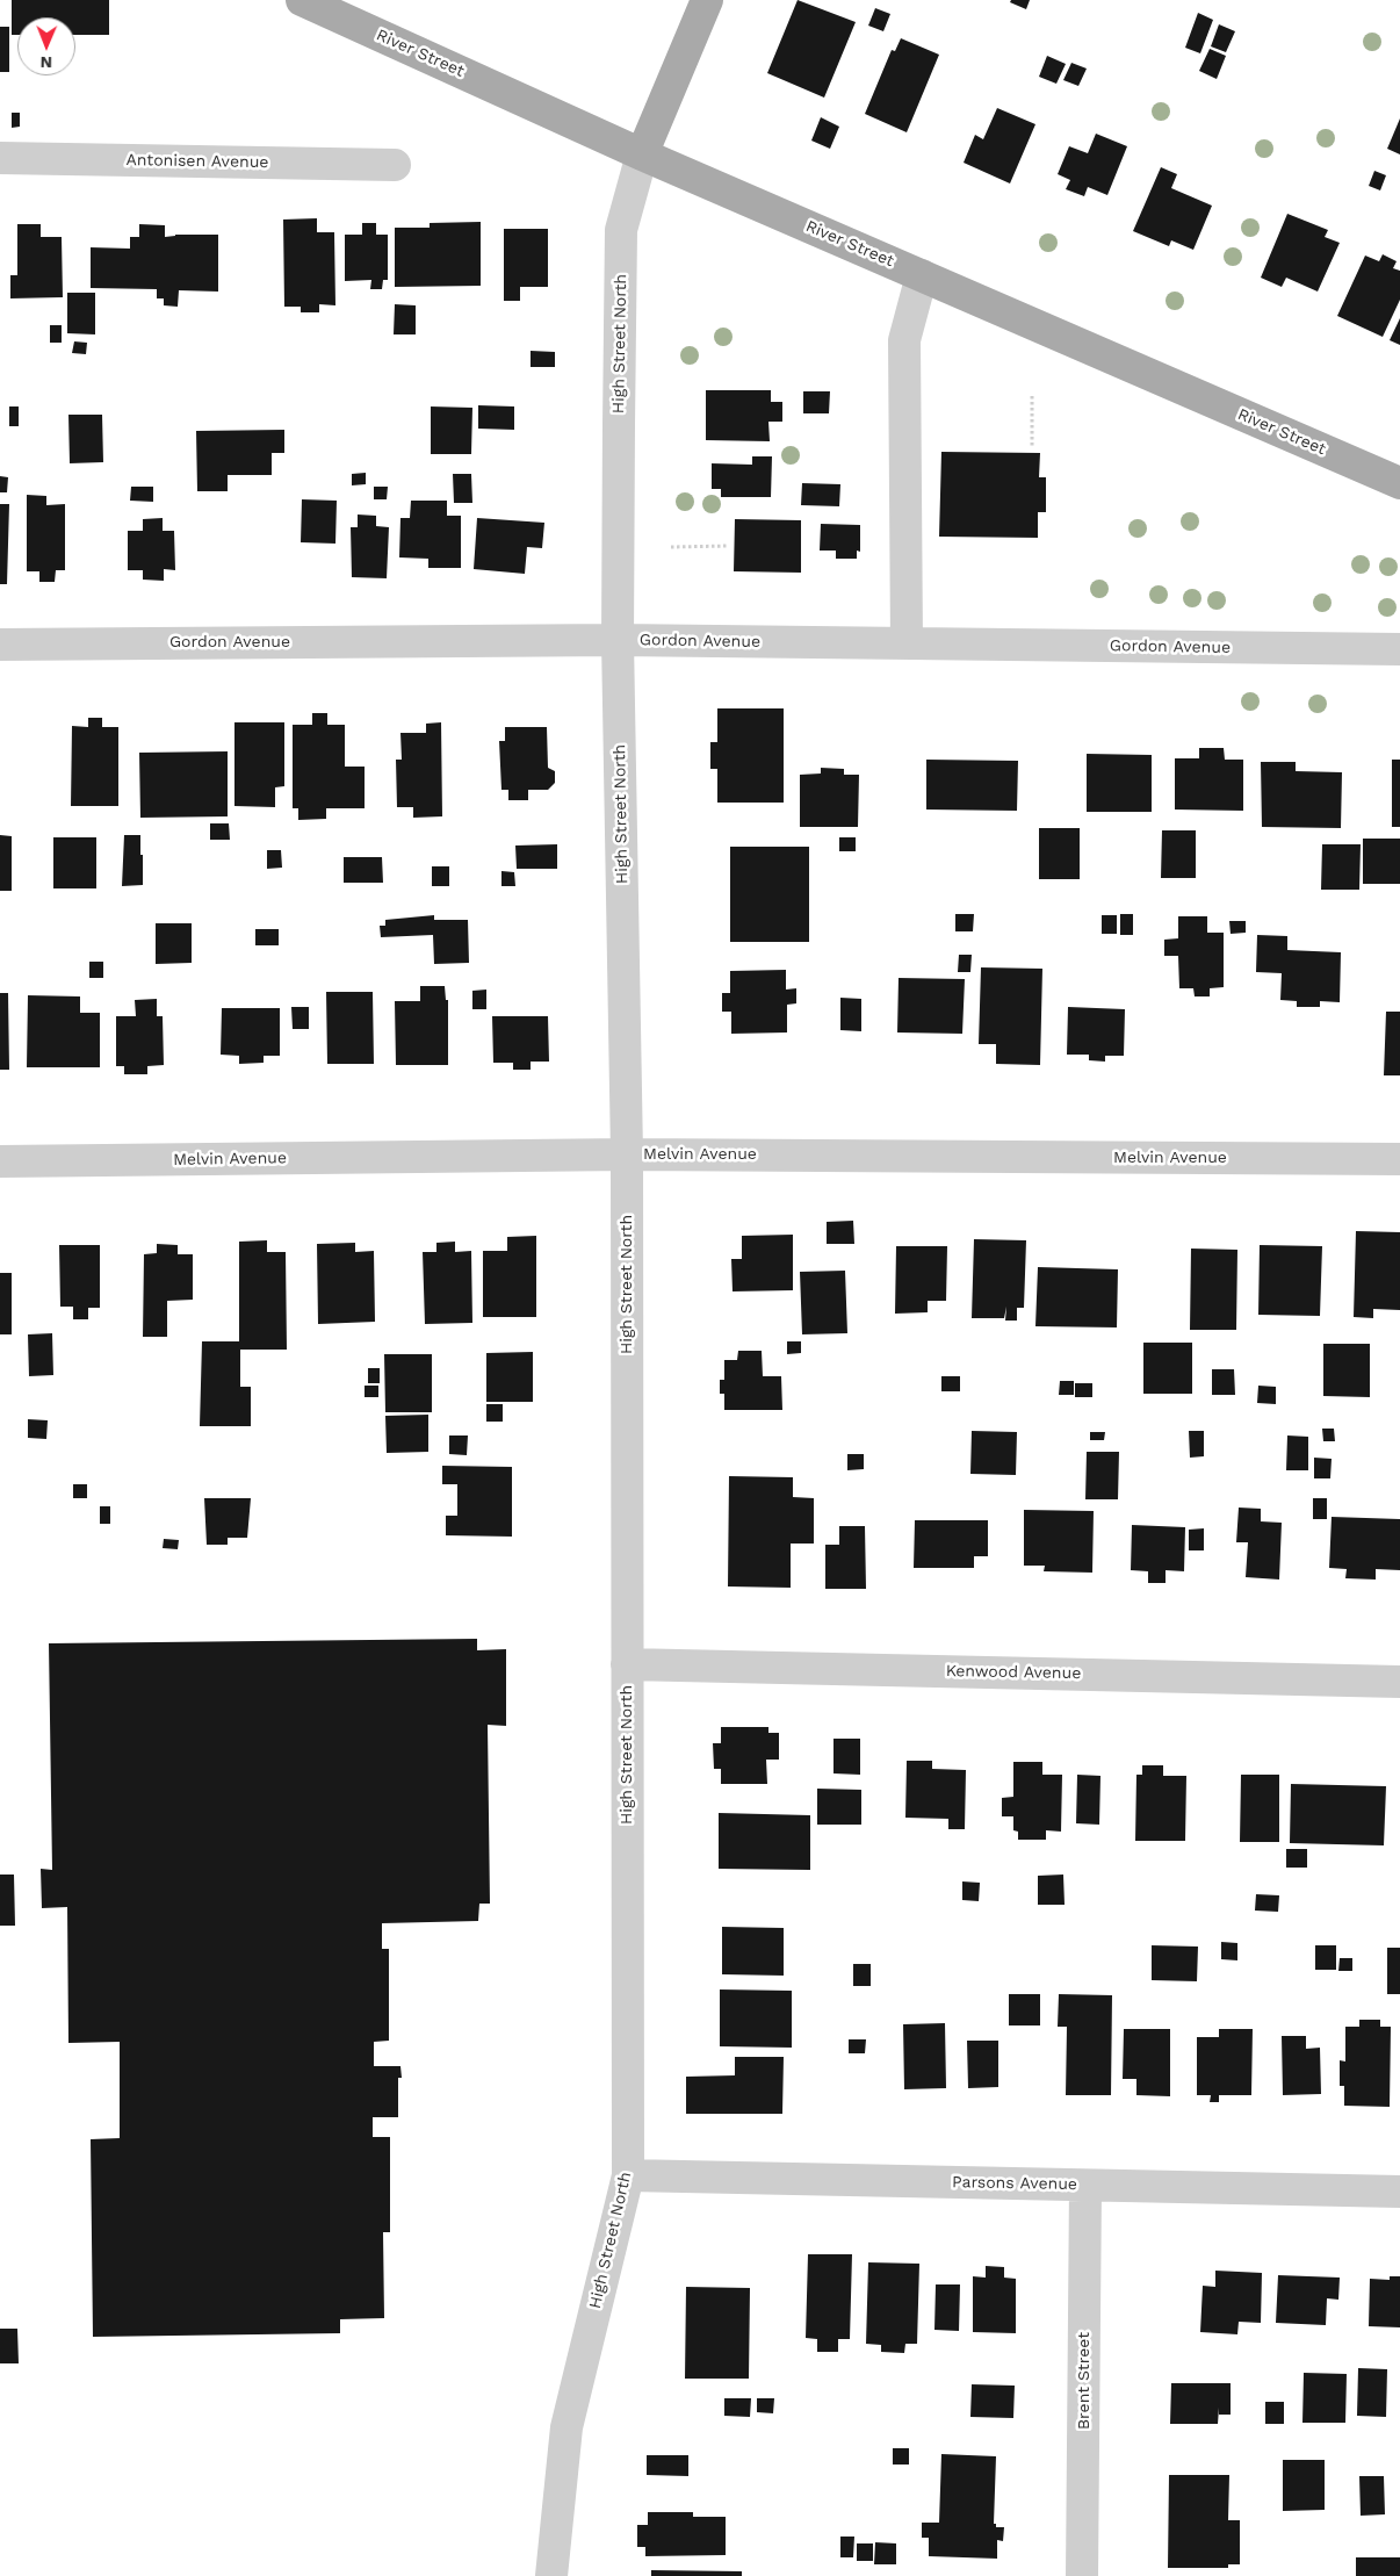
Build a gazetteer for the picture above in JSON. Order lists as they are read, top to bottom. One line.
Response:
{"streets":{"main road":["River Street","High Street North"],"street":["Antonisen Avenue","Gordon Avenue","Melvin Avenue","Kenwood Avenue","Parsons Avenue","Brent Street"]},"crossings":[["River Street","High Street North"],["High Street North","Gordon Avenue"],["High Street North","Melvin Avenue"],["High Street North","Kenwood Avenue"],["High Street North","Parsons Avenue"],["Parsons Avenue","Brent Street"]],"north":"bottom"}
